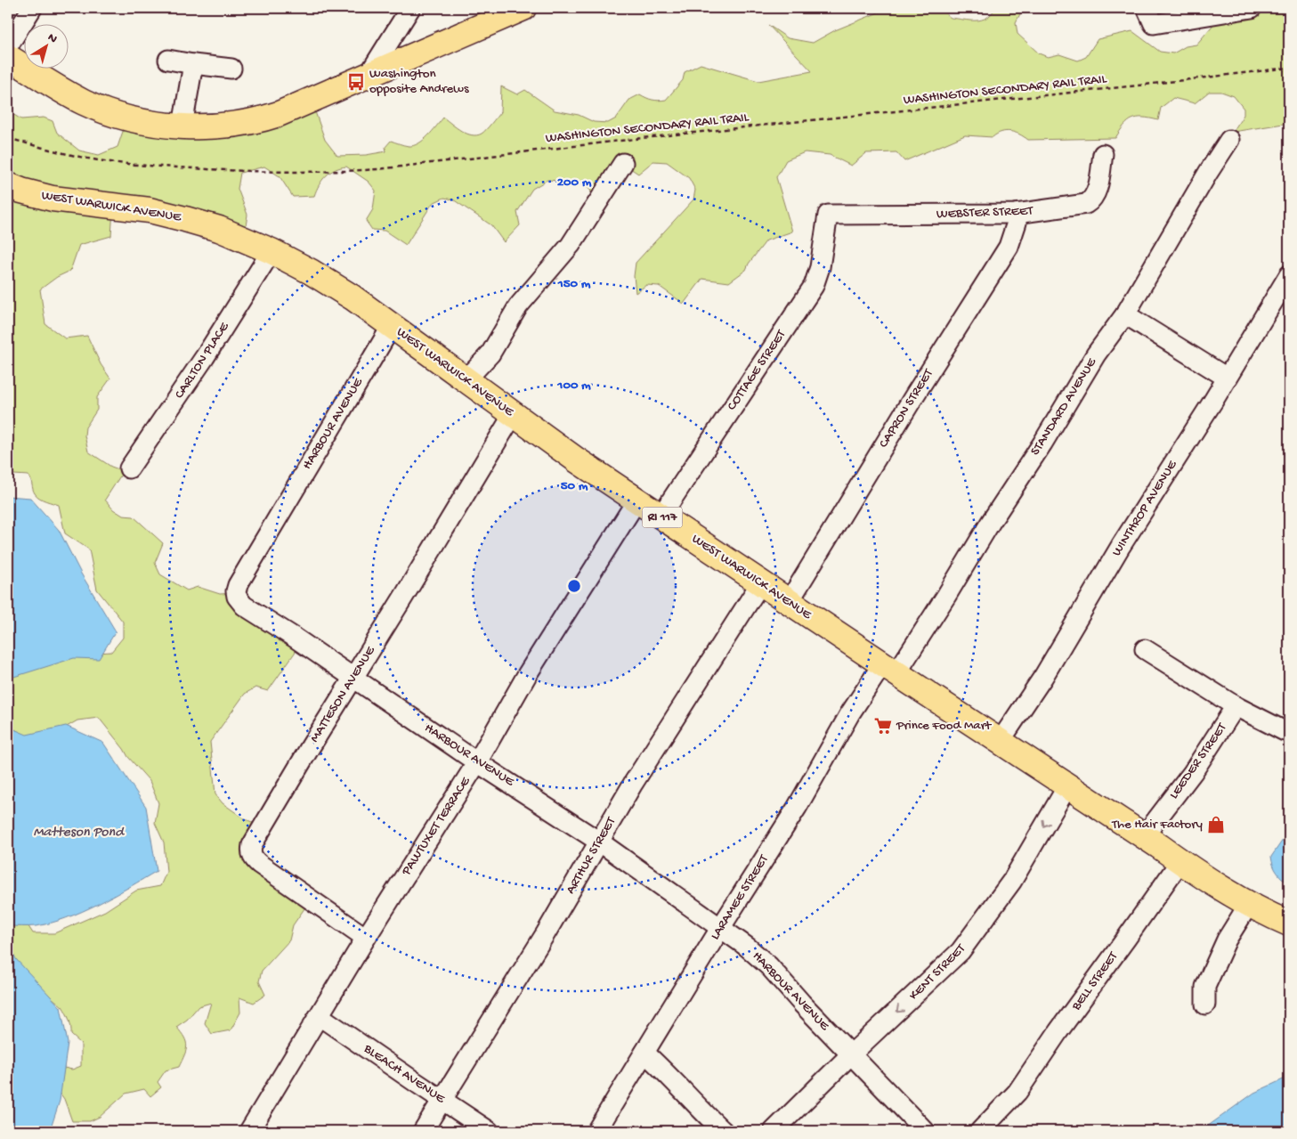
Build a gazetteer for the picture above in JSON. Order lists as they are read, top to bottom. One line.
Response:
{"streets":{"main road":["WEST WARWICK AVENUE","RI 117"],"street":["WEBSTER STREET","CARLTON PLACE","COTTAGE STREET","STANDARD AVENUE","CAPRON STREET","HARBOUR AVENUE","WINTHROP AVENUE","MATTESON AVENUE","LEEDER STREET","PAWTUXET TERRACE","ARTHUR STREET","LARAMEE STREET","KENT STREET","BELL STREET","BLEACH AVENUE"],"path":["WASHINGTON SECONDARY RAIL TRAIL"]},"crossings":[["WEST WARWICK AVENUE","CARLTON PLACE"],["WEST WARWICK AVENUE","COTTAGE STREET"],["WEST WARWICK AVENUE","STANDARD AVENUE"],["WEST WARWICK AVENUE","CAPRON STREET"],["WEST WARWICK AVENUE","HARBOUR AVENUE"],["WEST WARWICK AVENUE","WINTHROP AVENUE"],["WEST WARWICK AVENUE","MATTESON AVENUE"],["WEST WARWICK AVENUE","LEEDER STREET"],["WEST WARWICK AVENUE","PAWTUXET TERRACE"],["WEST WARWICK AVENUE","ARTHUR STREET"],["WEST WARWICK AVENUE","LARAMEE STREET"],["WEST WARWICK AVENUE","KENT STREET"],["WEST WARWICK AVENUE","BELL STREET"],["WEBSTER STREET","COTTAGE STREET"],["WEBSTER STREET","CAPRON STREET"],["STANDARD AVENUE","LARAMEE STREET"],["HARBOUR AVENUE","MATTESON AVENUE"],["HARBOUR AVENUE","PAWTUXET TERRACE"],["HARBOUR AVENUE","ARTHUR STREET"],["HARBOUR AVENUE","LARAMEE STREET"],["HARBOUR AVENUE","KENT STREET"],["MATTESON AVENUE","PAWTUXET TERRACE"],["PAWTUXET TERRACE","BLEACH AVENUE"],["ARTHUR STREET","BLEACH AVENUE"]],"one_way":["KENT STREET"],"water":["Matteson Pond"],"places":{"bus stop":["Washington opposite Andrews"],"supermarket":["Prince Food Mart"],"shop":["The Hair Factory"]},"north":"top right","rings":["200 m","150 m","100 m","50 m"]}
